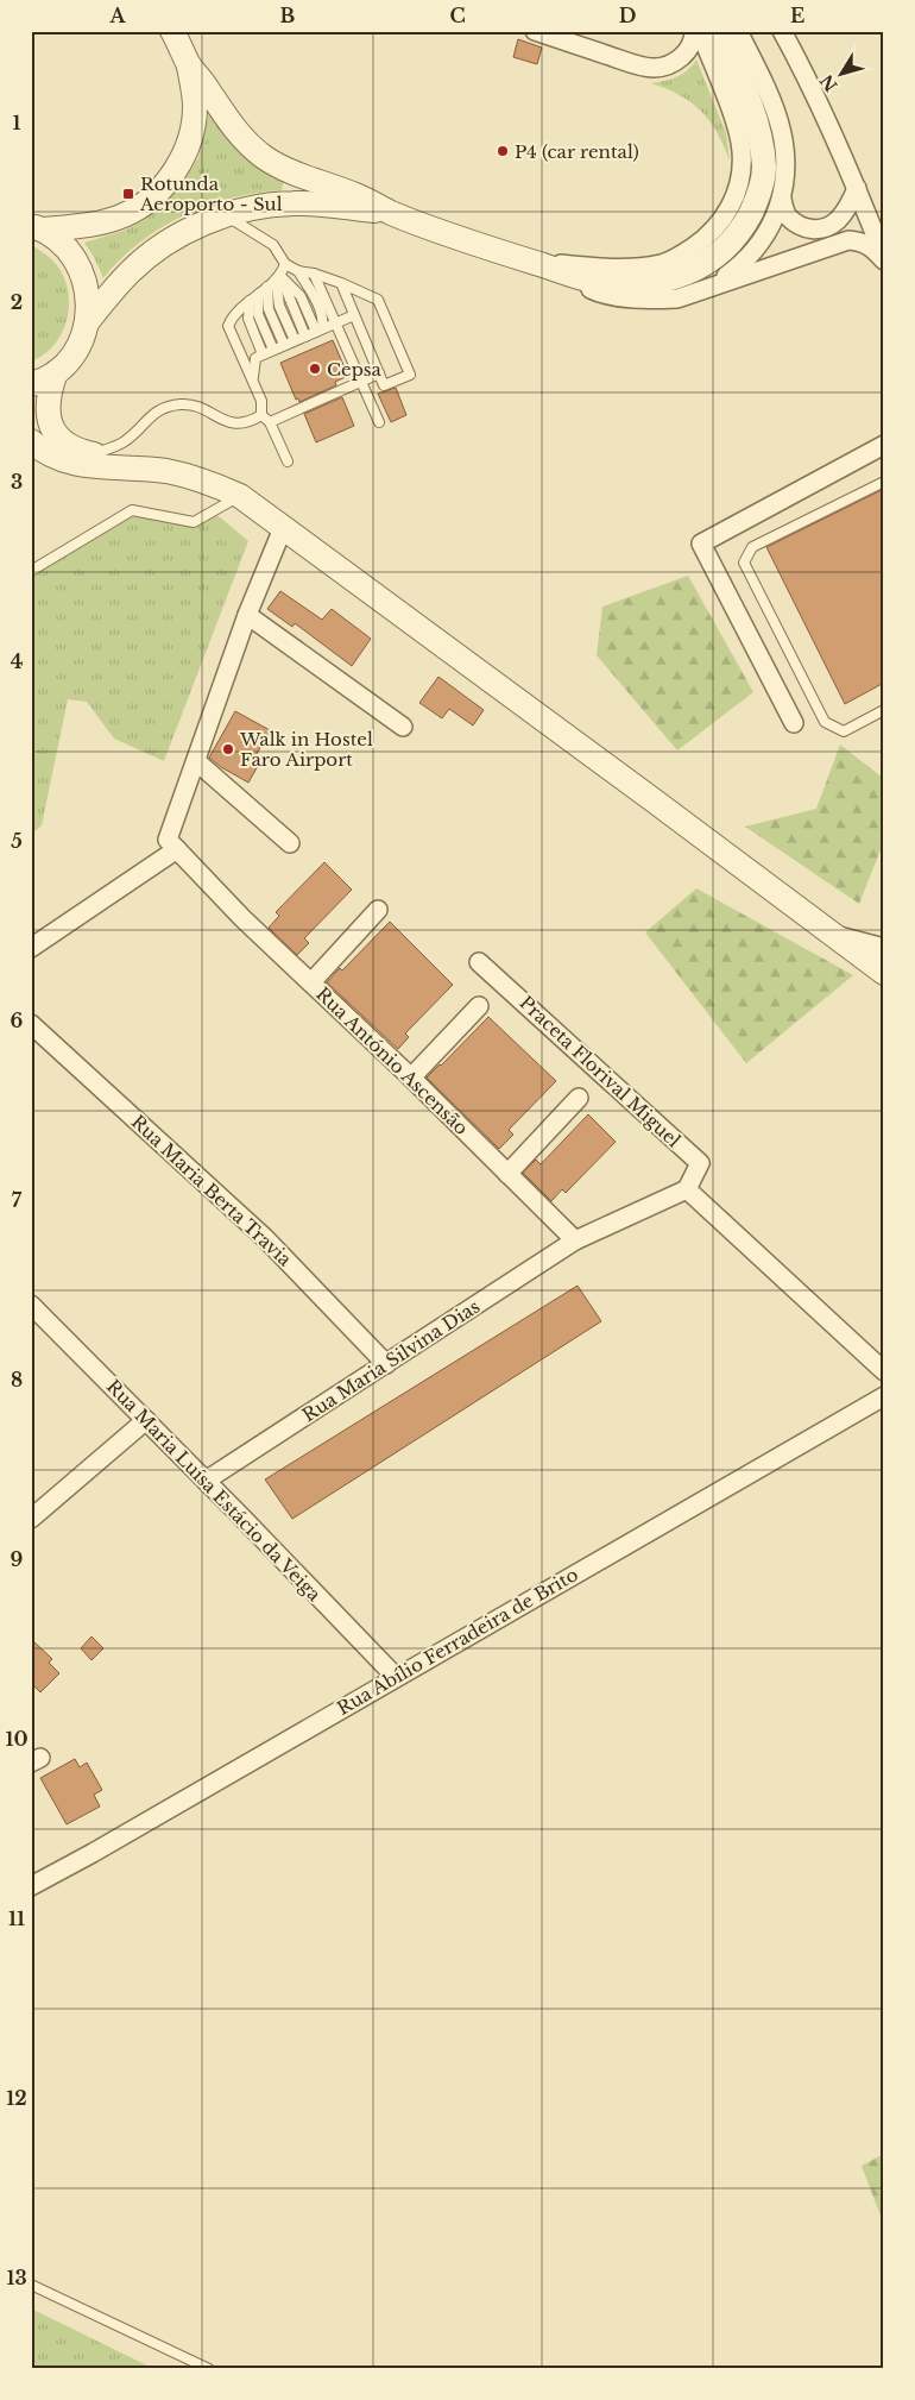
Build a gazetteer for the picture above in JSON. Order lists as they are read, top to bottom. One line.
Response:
{"streets":{"street":["Rua António Ascensão","Praceta Florival Miguel","Rua Maria Berta Travia","Rua Maria Silvina Dias","Rua Maria Luísa Estácio da Veiga","Rua Abílio Ferradeira de Brito"]},"crossings":[["Rua António Ascensão","Rua Maria Silvina Dias"],["Rua Maria Berta Travia","Rua Maria Silvina Dias"],["Rua Maria Silvina Dias","Rua Maria Luísa Estácio da Veiga"],["Rua Maria Luísa Estácio da Veiga","Rua Abílio Ferradeira de Brito"]],"places":{"other":["P4 (car rental)","Cepsa","Walk in Hostel Faro Airport"],"transit":["Rotunda Aeroporto - Sul"]},"north":"bottom left","grid":{"columns":["A","B","C","D","E"],"rows":["1","2","3","4","5","6","7","8","9","10","11","12","13"]}}
